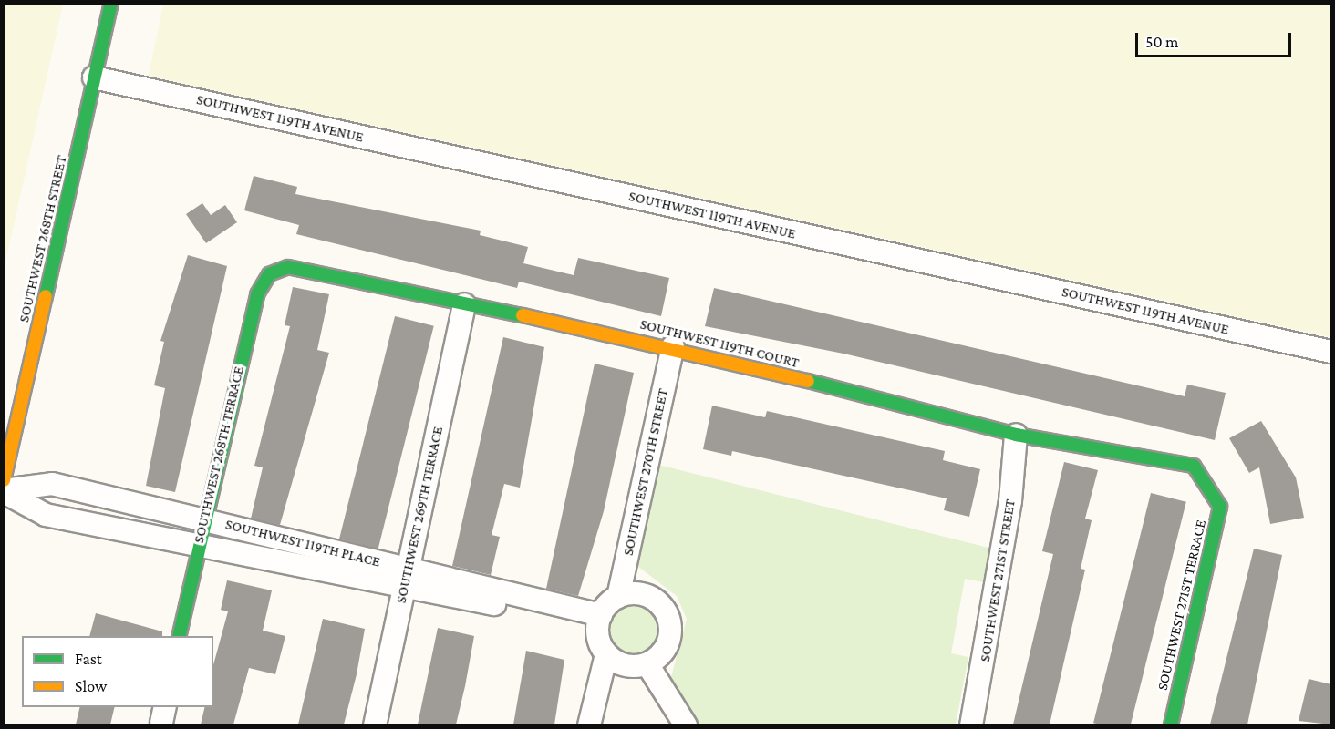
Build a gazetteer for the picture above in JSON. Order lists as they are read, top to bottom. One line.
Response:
{"streets":{"street":["SOUTHWEST 119TH AVENUE","SOUTHWEST 268TH STREET","SOUTHWEST 119TH COURT","SOUTHWEST 268TH TERRACE","SOUTHWEST 270TH STREET","SOUTHWEST 269TH TERRACE","SOUTHWEST 119TH PLACE","SOUTHWEST 271ST STREET","SOUTHWEST 271ST TERRACE"]},"crossings":[["SOUTHWEST 119TH AVENUE","SOUTHWEST 268TH STREET"],["SOUTHWEST 119TH COURT","SOUTHWEST 268TH TERRACE"],["SOUTHWEST 119TH COURT","SOUTHWEST 270TH STREET"],["SOUTHWEST 119TH COURT","SOUTHWEST 269TH TERRACE"],["SOUTHWEST 119TH COURT","SOUTHWEST 271ST STREET"],["SOUTHWEST 119TH COURT","SOUTHWEST 271ST TERRACE"],["SOUTHWEST 268TH TERRACE","SOUTHWEST 119TH PLACE"],["SOUTHWEST 270TH STREET","SOUTHWEST 119TH PLACE"],["SOUTHWEST 269TH TERRACE","SOUTHWEST 119TH PLACE"]],"legend":["Fast","Slow"],"scale_bar":"50 m"}
